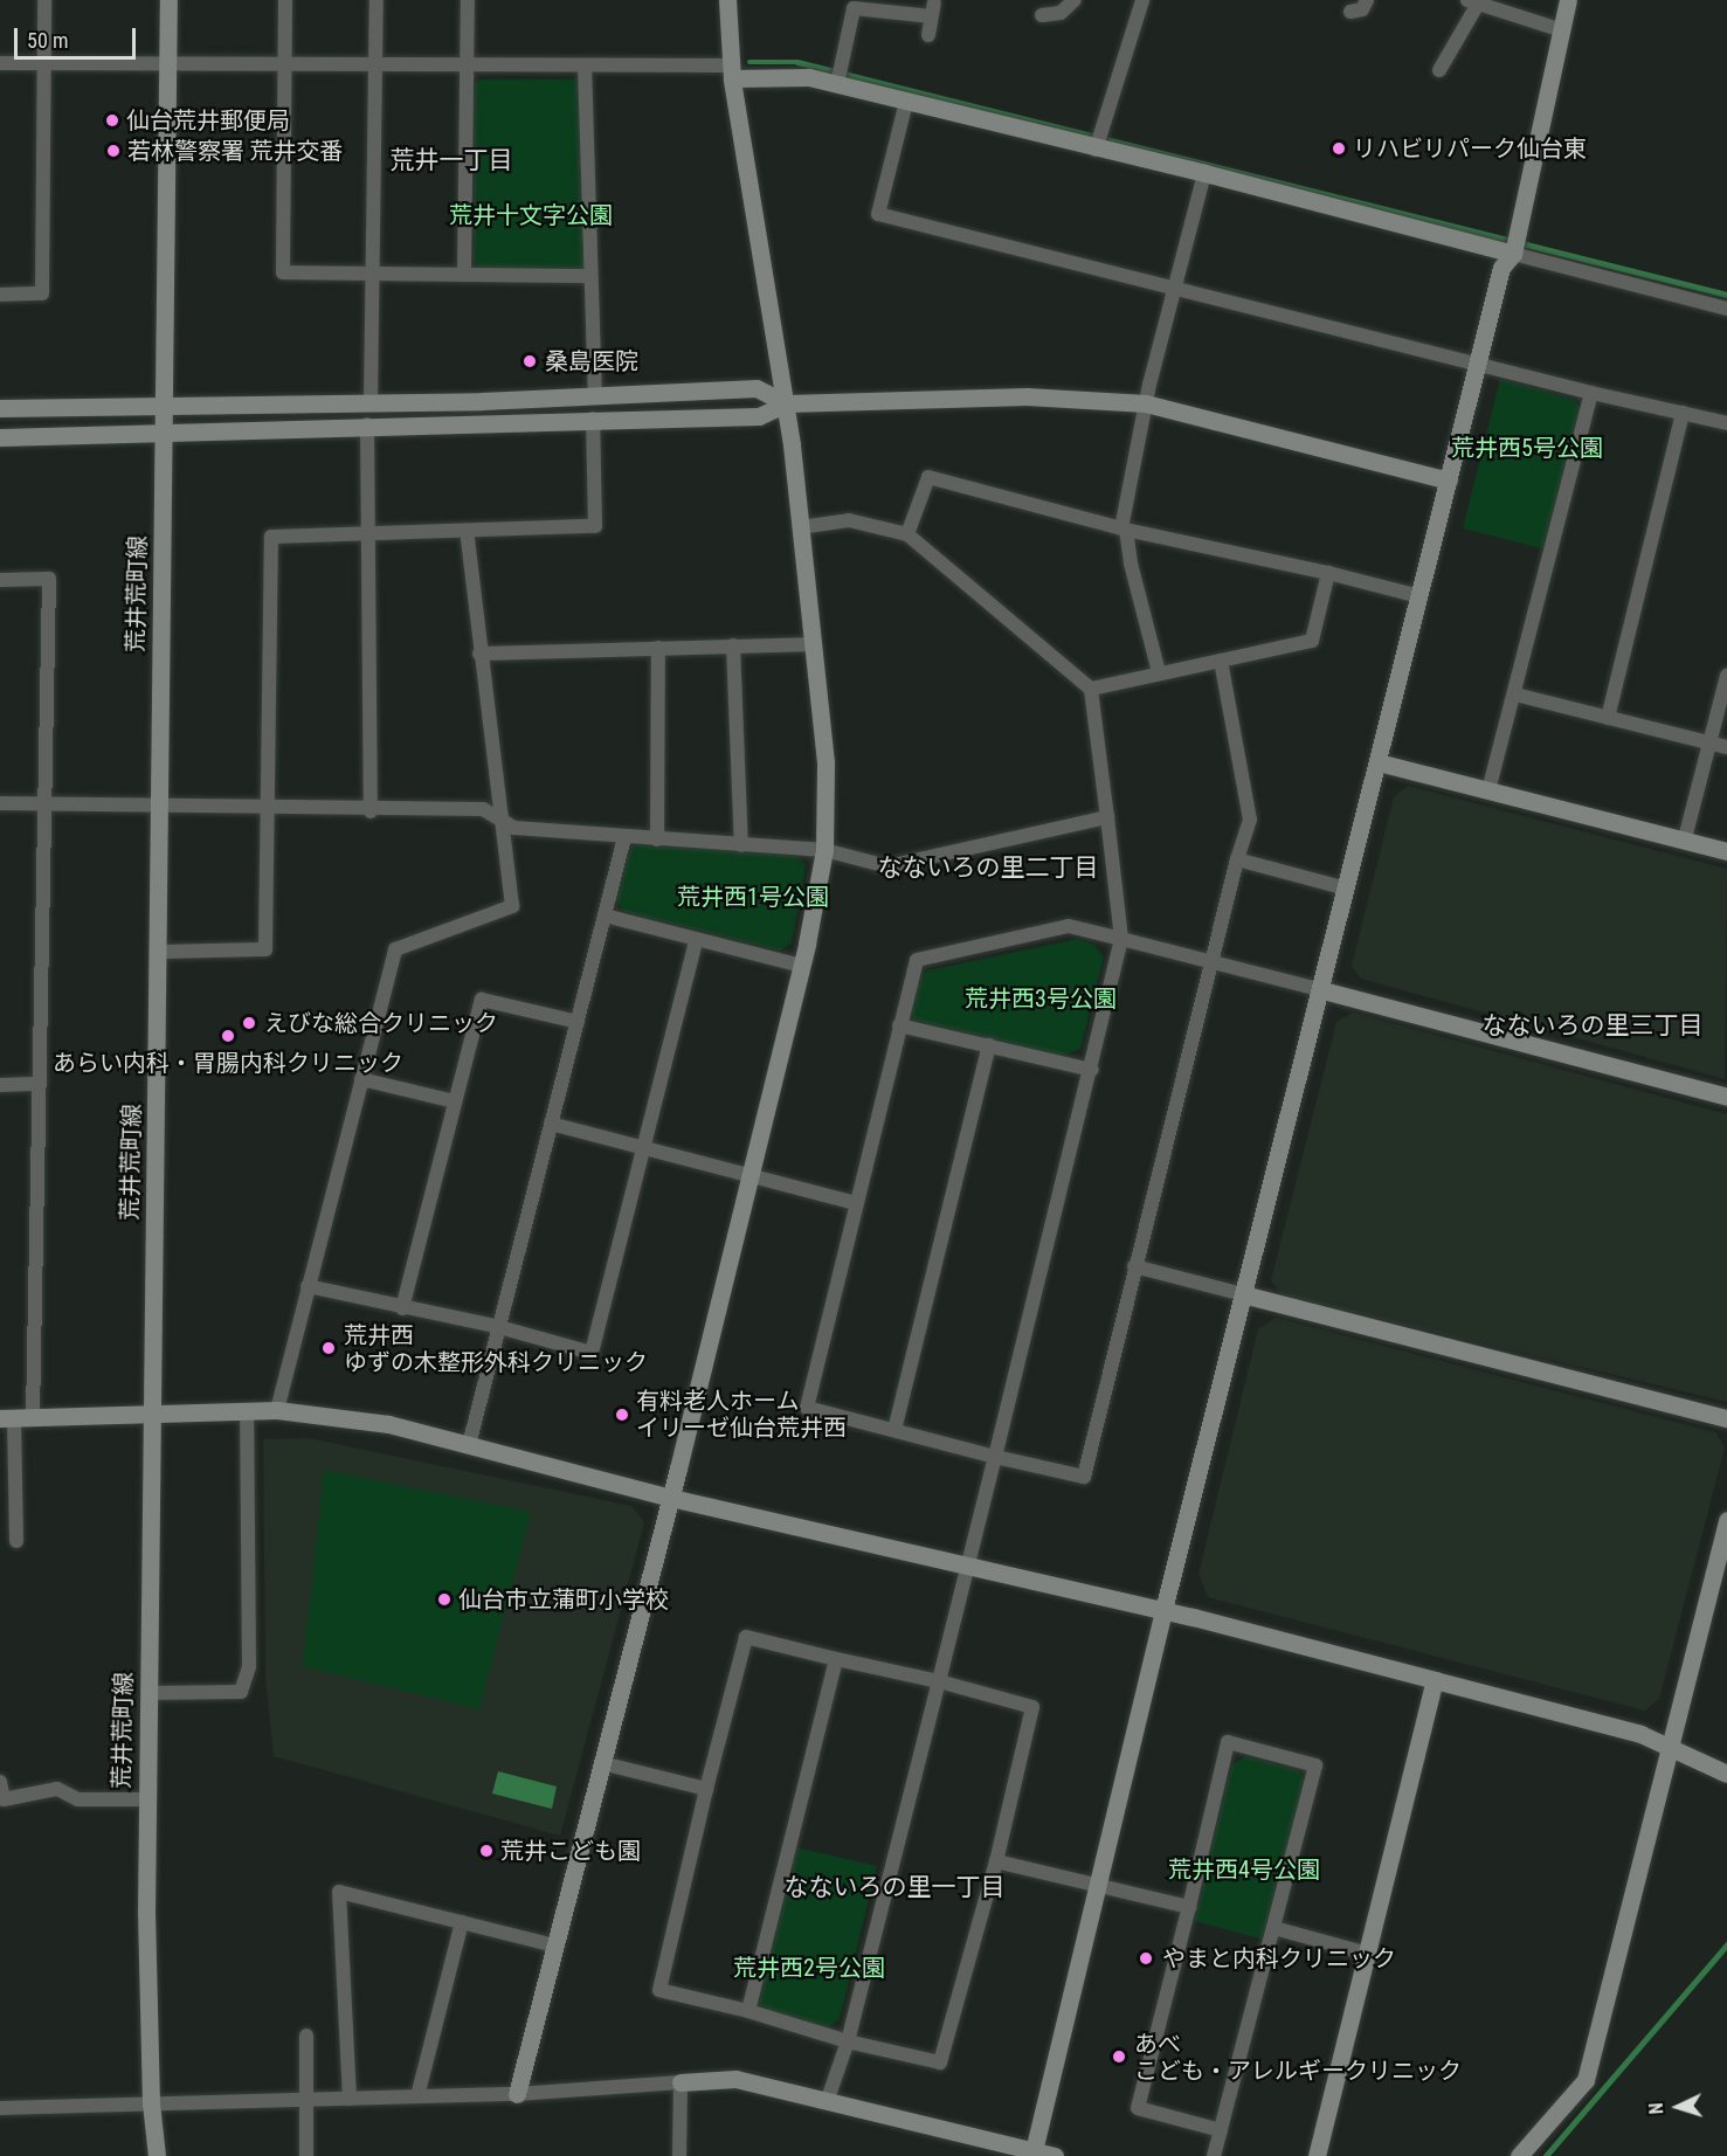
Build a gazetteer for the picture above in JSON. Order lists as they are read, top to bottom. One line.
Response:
{"streets":{"street":["荒井荒町線"]},"districts":["荒井一丁目","なないろの里二丁目","なないろの里三丁目","なないろの里一丁目"],"parks":["荒井十文字公園","荒井西5号公園","荒井西1号公園","荒井西3号公園","荒井西4号公園","荒井西2号公園"],"places":["仙台荒井郵便局","リハビリパーク仙台東","若林警察署 荒井交番","桑島医院","えびな総合クリニック","あらい内科・胃腸内科クリニック","荒井西 ゆずの木整形外科クリニック","有料老人ホーム イリーゼ仙台荒井西","仙台市立蒲町小学校","荒井こども園","やまと内科クリニック","あべ こども・アレルギークリニック"],"scale_bar":"50 m","north":"left"}
